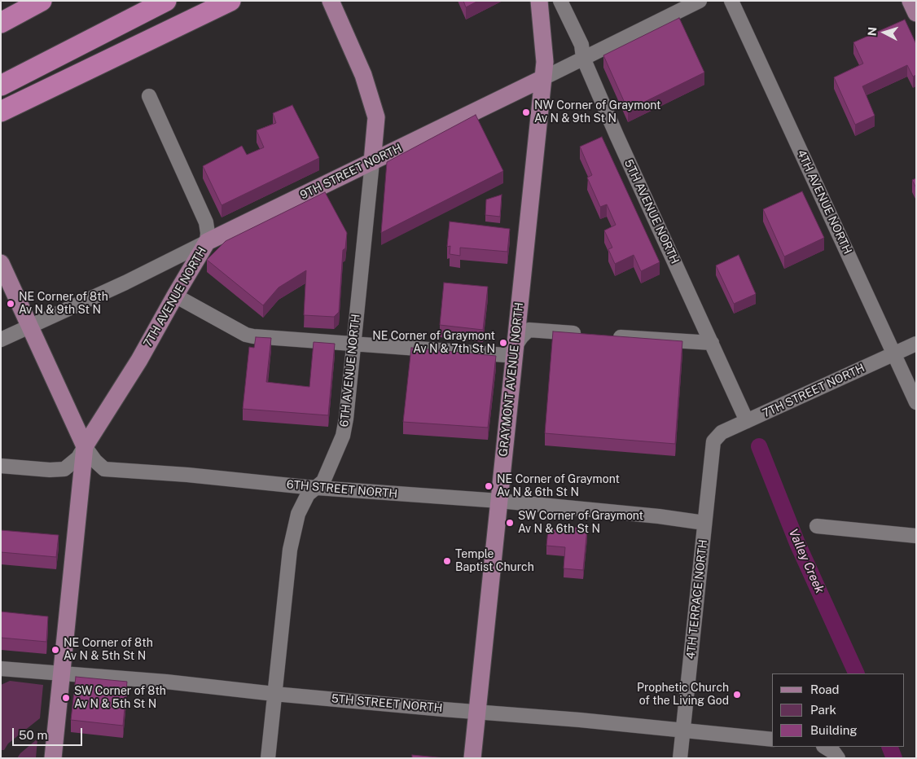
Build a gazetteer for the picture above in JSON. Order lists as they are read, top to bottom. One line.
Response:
{"streets":{"main road":["9TH STREET NORTH","7TH AVENUE NORTH","6TH AVENUE NORTH","GRAYMONT AVENUE NORTH"],"street":["4TH AVENUE NORTH","5TH AVENUE NORTH","7TH STREET NORTH","6TH STREET NORTH","4TH TERRACE NORTH","5TH STREET NORTH"]},"crossings":[["9TH STREET NORTH","5TH AVENUE NORTH"],["9TH STREET NORTH","7TH AVENUE NORTH"],["9TH STREET NORTH","6TH AVENUE NORTH"],["9TH STREET NORTH","GRAYMONT AVENUE NORTH"],["4TH AVENUE NORTH","7TH STREET NORTH"],["5TH AVENUE NORTH","7TH STREET NORTH"],["7TH AVENUE NORTH","6TH STREET NORTH"],["6TH AVENUE NORTH","6TH STREET NORTH"],["6TH AVENUE NORTH","5TH STREET NORTH"],["GRAYMONT AVENUE NORTH","6TH STREET NORTH"],["GRAYMONT AVENUE NORTH","5TH STREET NORTH"],["7TH STREET NORTH","4TH TERRACE NORTH"],["6TH STREET NORTH","4TH TERRACE NORTH"],["4TH TERRACE NORTH","5TH STREET NORTH"]],"water":["Valley Creek"],"places":["NW Corner of Graymont Av N & 9th St N","NE Corner of 8th Av N & 9th St N","NE Corner of Graymont Av N & 7th St N","NE Corner of Graymont Av N & 6th St N","SW Corner of Graymont Av N & 6th St N","Temple Baptist Church","NE Corner of 8th Av N & 5th St N","Prophetic Church of the Living God","SW Corner of 8th Av N & 5th St N"],"legend":["Road","Park","Building"],"scale_bar":"50 m","north":"left"}
